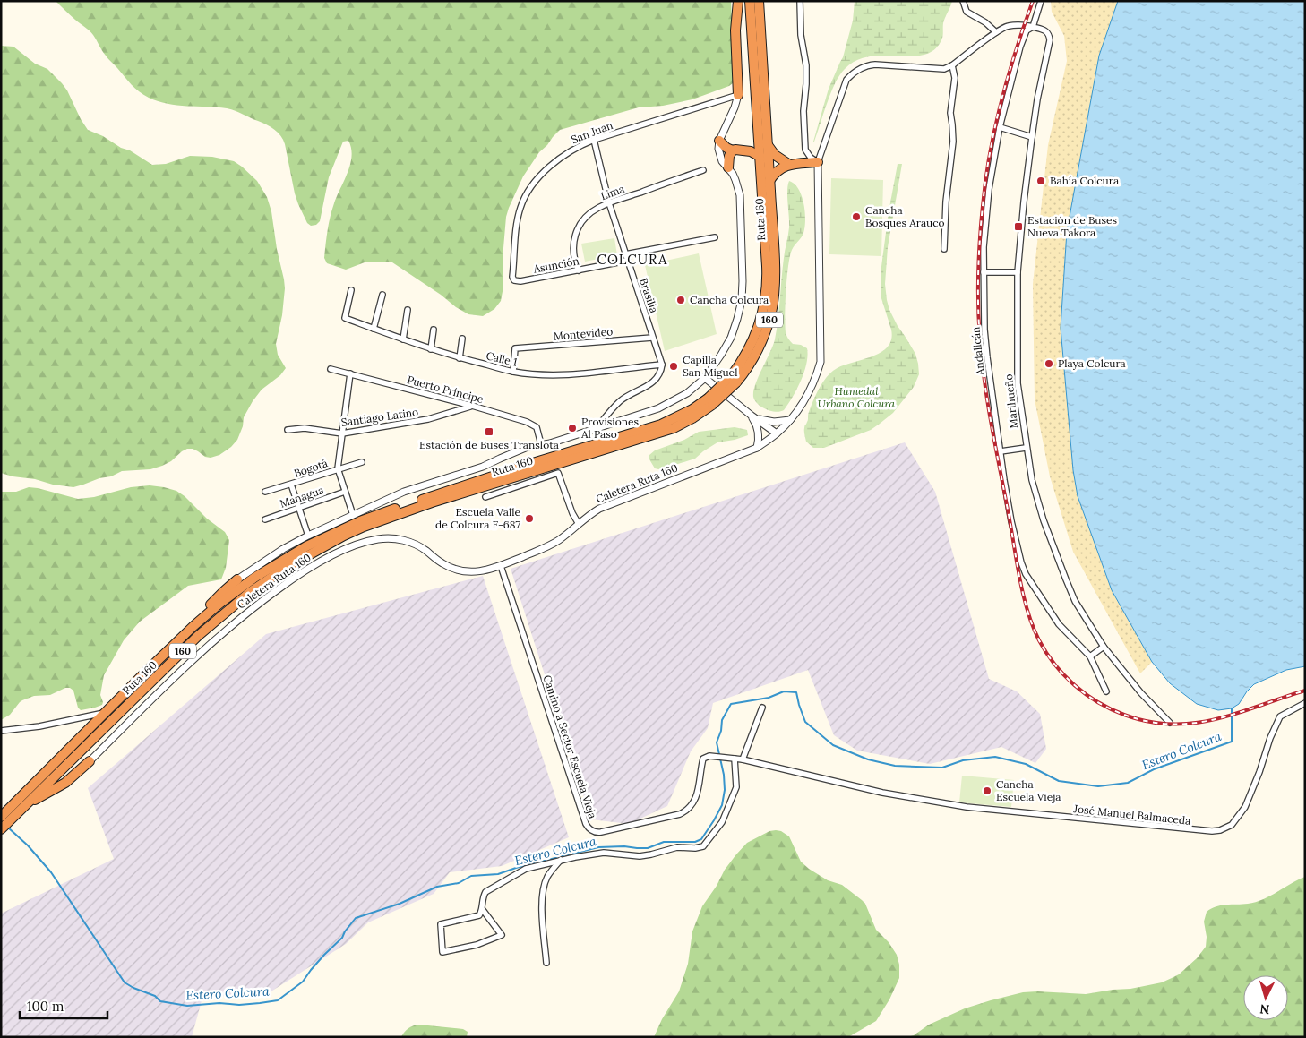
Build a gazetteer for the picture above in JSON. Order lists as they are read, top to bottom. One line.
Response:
{"streets":{"highway":["Ruta 160","160"],"street":["San Juan","Lima","Asunción","Brasilia","Montevideo","Andalicán","Calle 1","Puerto Príncipe","Marihueño","Santiago Latino","Bogotá","Caletera Ruta 160","Managua","Camino a Sector Escuela Vieja","José Manuel Balmaceda"]},"crossings":[["San Juan","Asunción"],["San Juan","Brasilia"],["Lima","Asunción"],["Lima","Brasilia"],["Asunción","Brasilia"],["Brasilia","Montevideo"],["Brasilia","Calle 1"],["Montevideo","Calle 1"],["Andalicán","Marihueño"],["Puerto Príncipe","Santiago Latino"],["Puerto Príncipe","Caletera Ruta 160"],["Caletera Ruta 160","Camino a Sector Escuela Vieja"],["Camino a Sector Escuela Vieja","José Manuel Balmaceda"]],"districts":["COLCURA"],"water":["Estero Colcura"],"parks":["Humedal Urbano Colcura"],"places":{"other":["Bahía Colcura","Cancha Bosques Arauco","Cancha Colcura","Playa Colcura","Capilla San Miguel","Provisiones Al Paso","Escuela Valle de Colcura F-687","Cancha Escuela Vieja"],"transit":["Estación de Buses Nueva Takora","Estación de Buses Translota"]},"scale_bar":"100 m","north":"bottom"}
